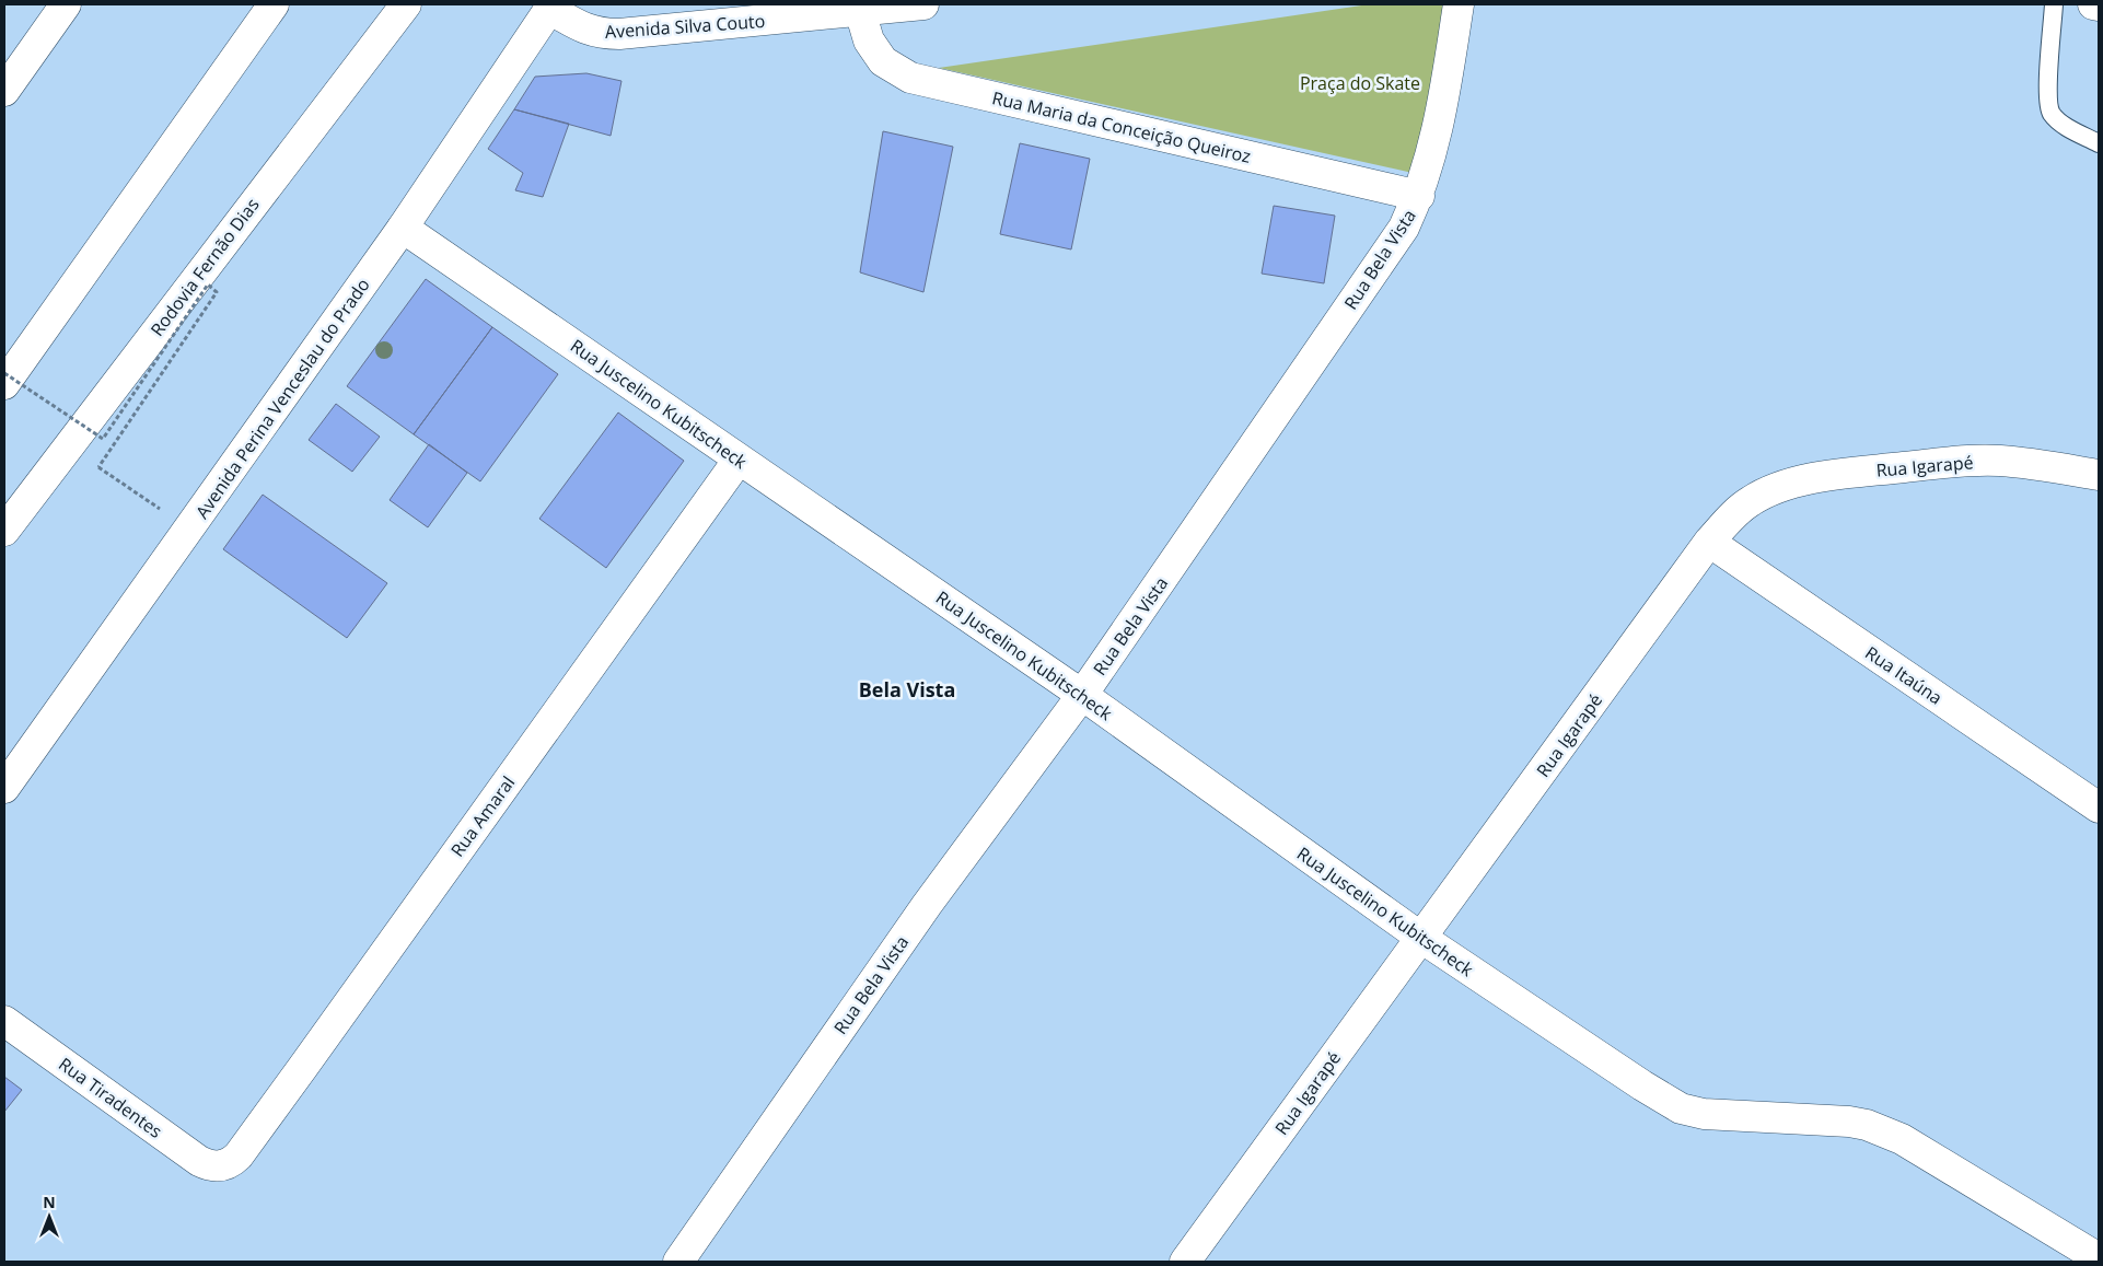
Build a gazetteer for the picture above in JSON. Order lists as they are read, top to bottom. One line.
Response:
{"streets":{"main road":["Avenida Silva Couto","Rua Maria da Conceição Queiroz","Rua Bela Vista","Rodovia Fernão Dias","Avenida Perina Venceslau do Prado","Rua Juscelino Kubitscheck","Rua Igarapé","Rua Itaúna","Rua Amaral","Rua Tiradentes"]},"crossings":[["Avenida Silva Couto","Rua Maria da Conceição Queiroz"],["Avenida Silva Couto","Avenida Perina Venceslau do Prado"],["Rua Maria da Conceição Queiroz","Rua Bela Vista"],["Rua Bela Vista","Rua Juscelino Kubitscheck"],["Avenida Perina Venceslau do Prado","Rua Juscelino Kubitscheck"],["Rua Juscelino Kubitscheck","Rua Igarapé"],["Rua Juscelino Kubitscheck","Rua Amaral"],["Rua Igarapé","Rua Itaúna"],["Rua Amaral","Rua Tiradentes"]],"districts":["Bela Vista"],"parks":["Praça do Skate"],"north":"top"}
